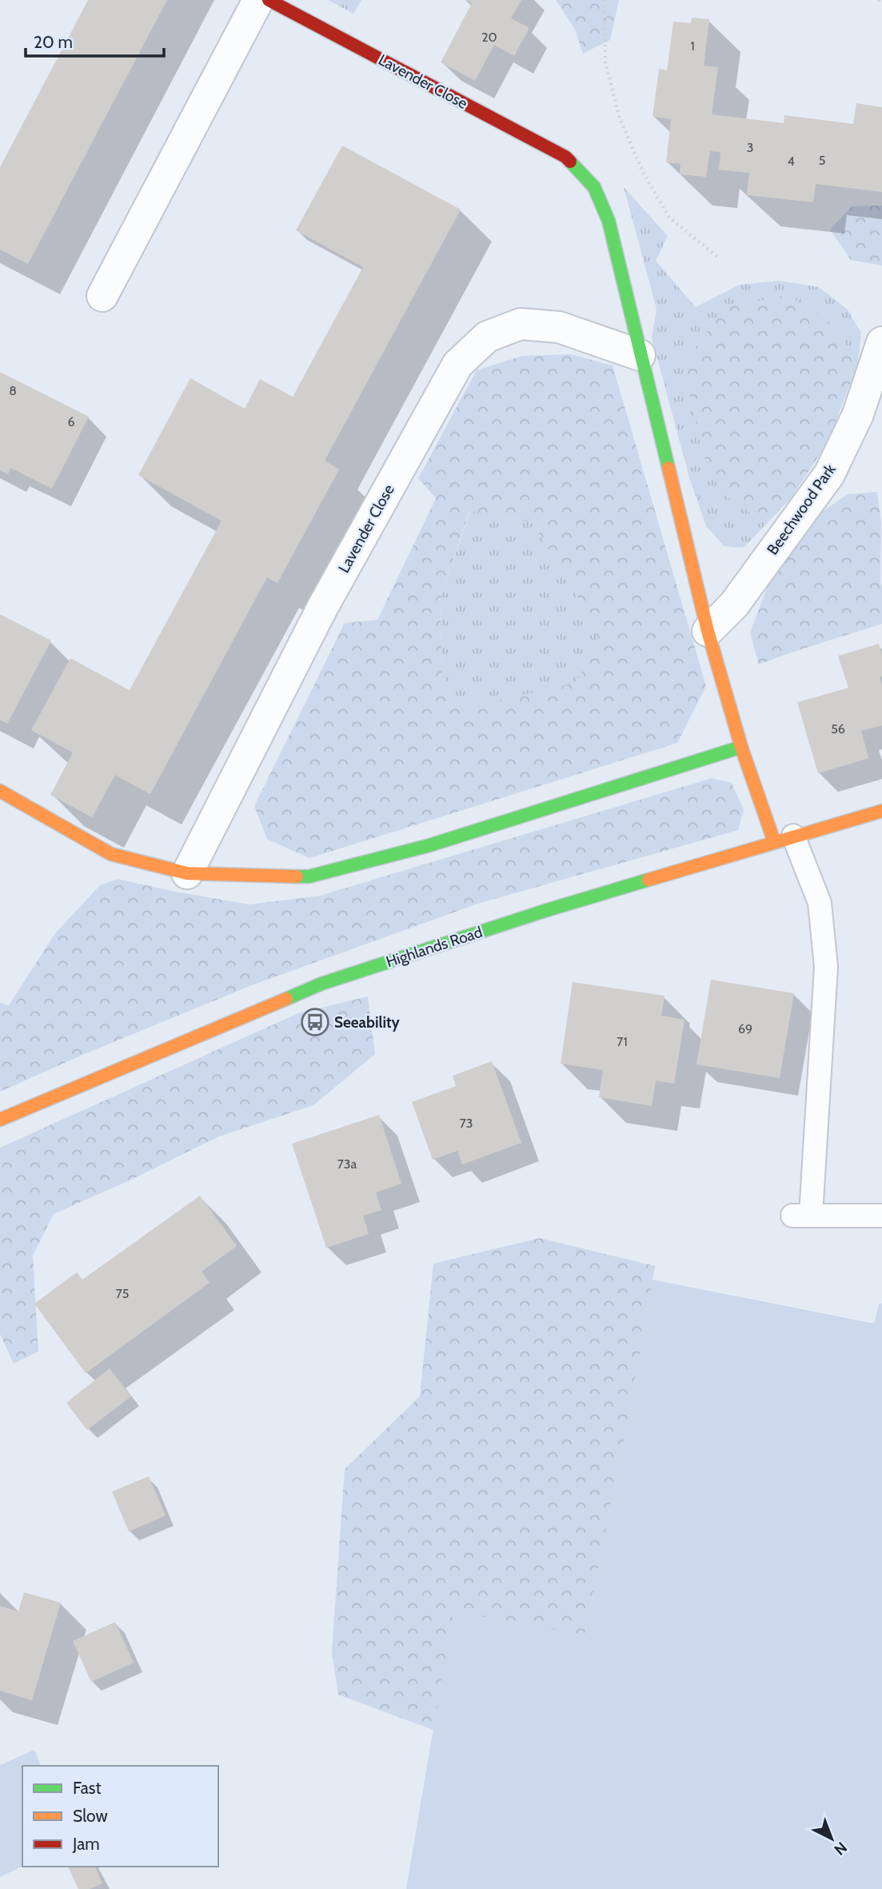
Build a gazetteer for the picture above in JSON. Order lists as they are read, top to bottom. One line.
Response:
{"streets":{"street":["Lavender Close","Beechwood Park","Highlands Road"]},"crossings":[["Lavender Close","Beechwood Park"],["Lavender Close","Highlands Road"]],"places":{"bus stop":["Seeability"]},"house_numbers":["20","1","3","5","4","8","6","56","69","71","73","73a","75"],"legend":["Fast","Slow","Jam"],"scale_bar":"20 m","north":"bottom right"}
